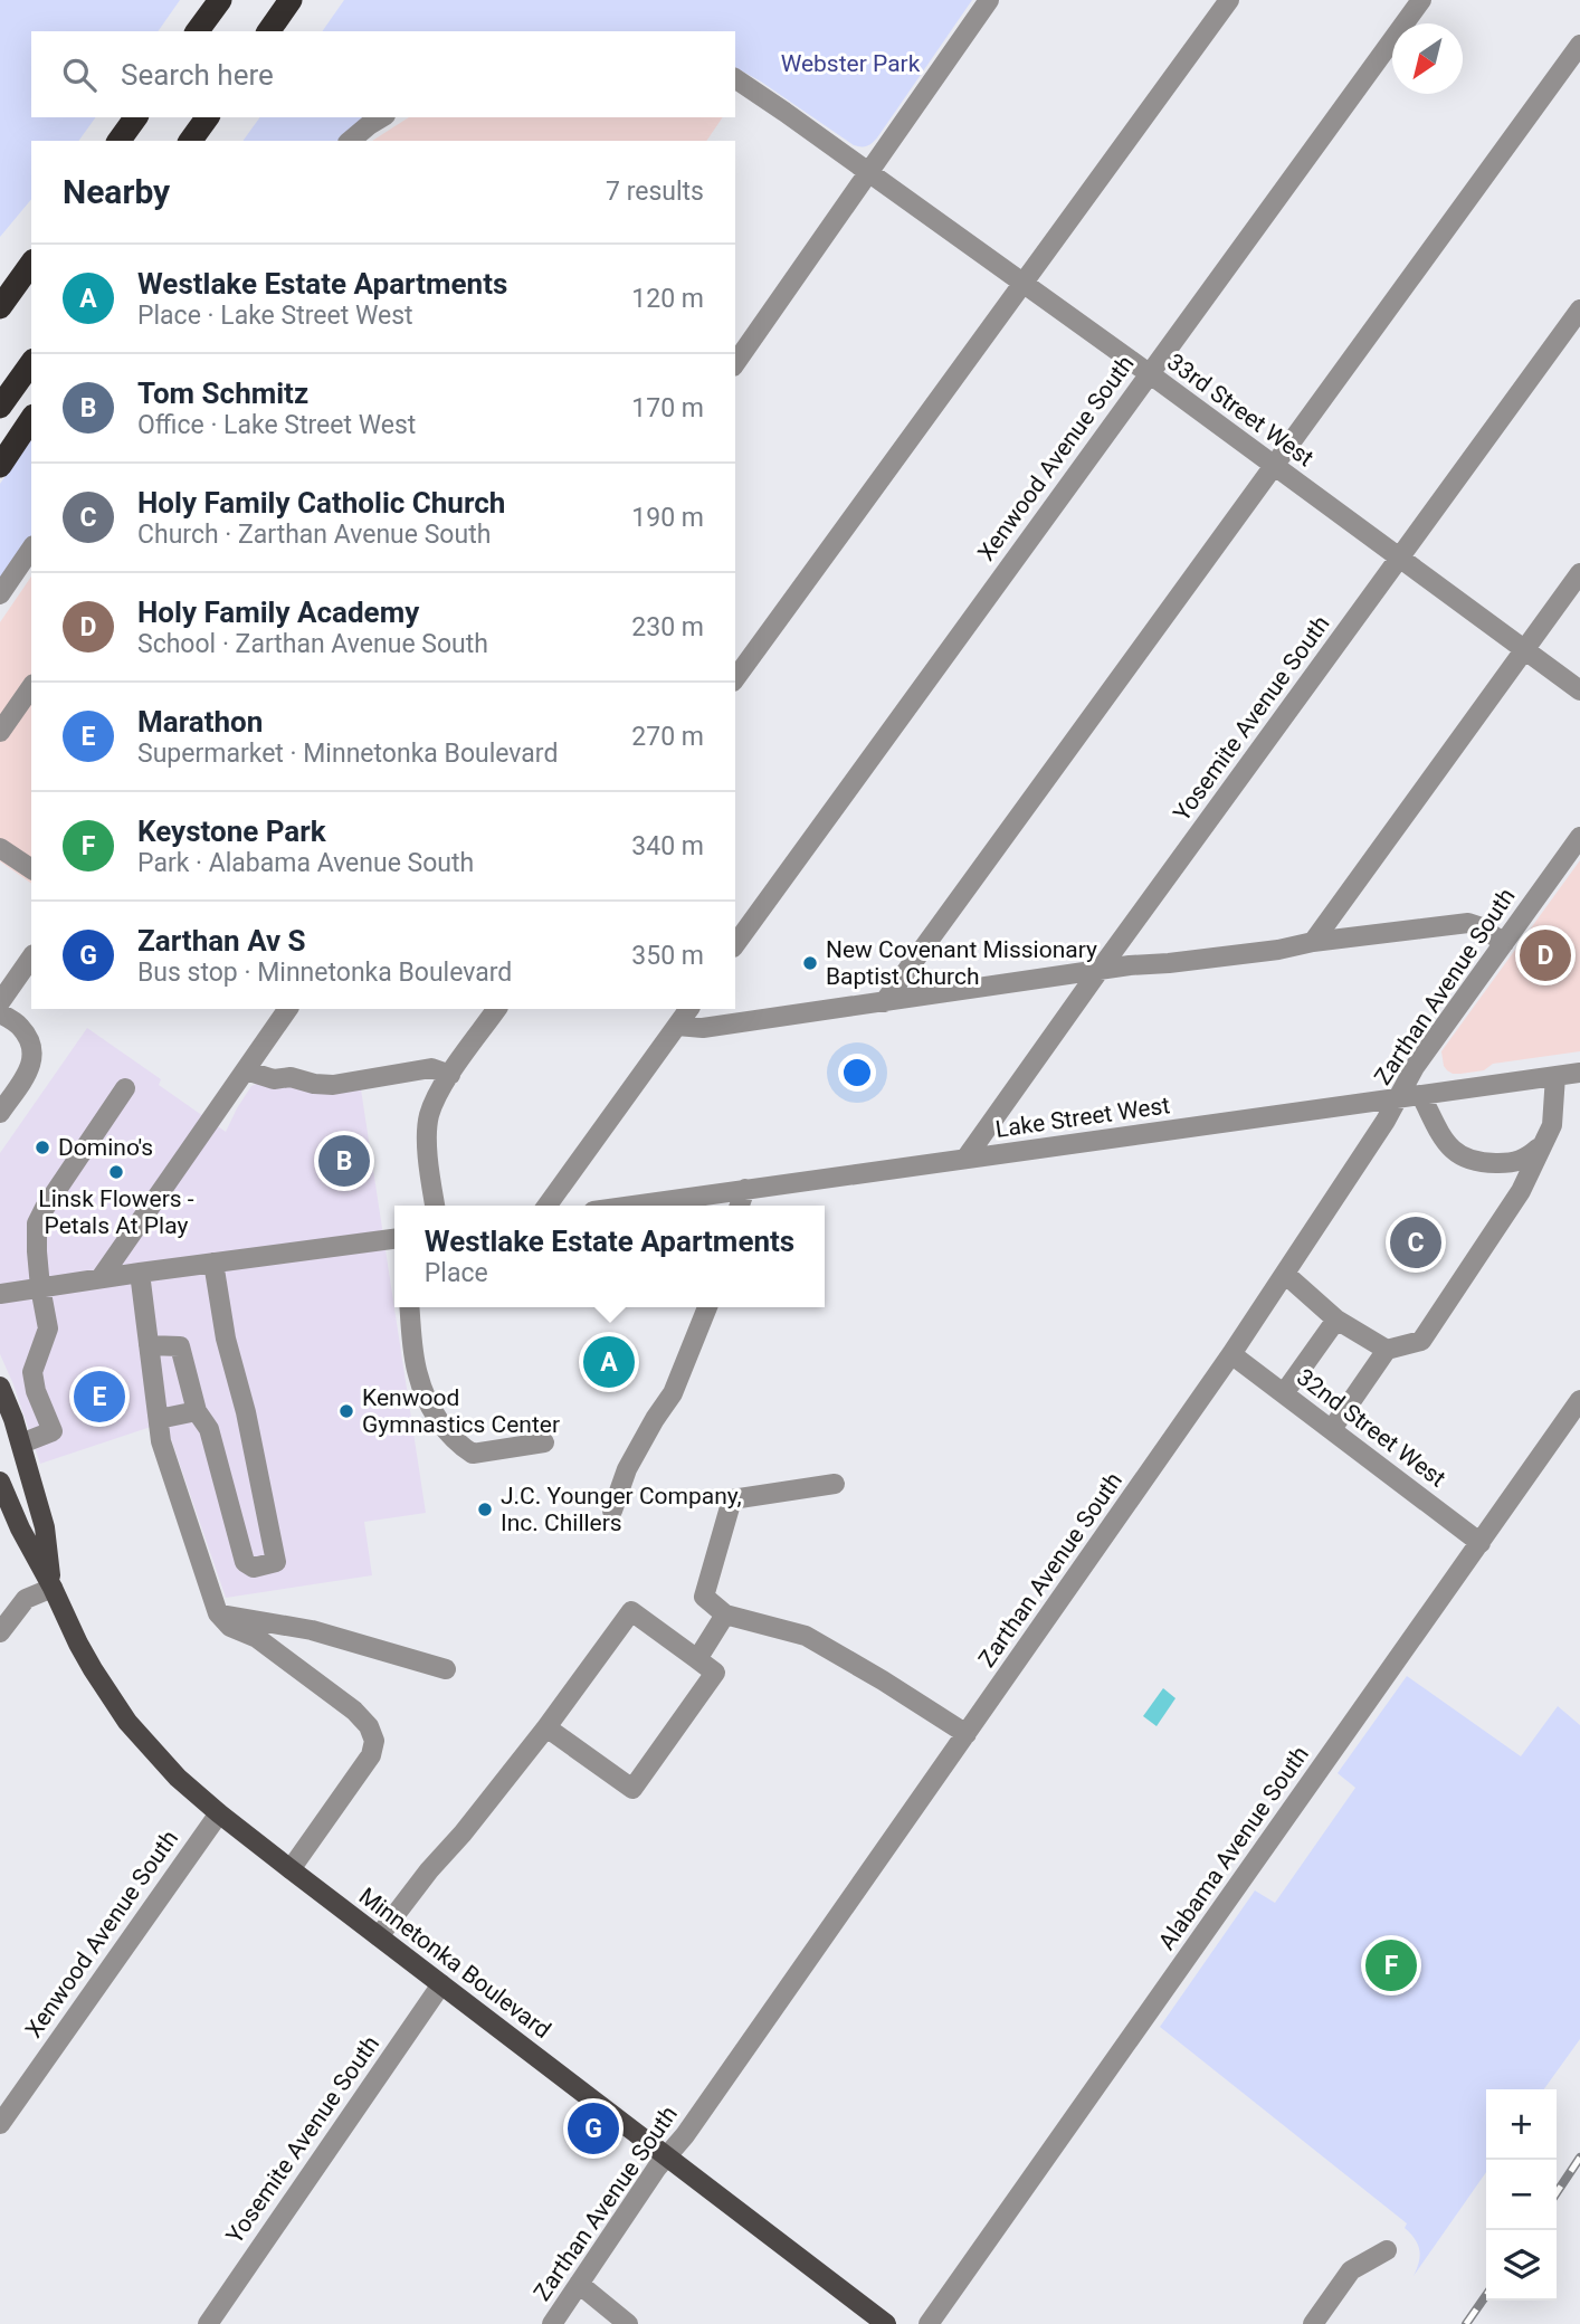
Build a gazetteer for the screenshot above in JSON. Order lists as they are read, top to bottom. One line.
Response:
{"streets":{"main road":["Minnetonka Boulevard"],"street":["33rd Street West","Xenwood Avenue South","Yosemite Avenue South","Zarthan Avenue South","Lake Street West","32nd Street West","Alabama Avenue South"]},"crossings":[["33rd Street West","Xenwood Avenue South"],["33rd Street West","Yosemite Avenue South"],["Xenwood Avenue South","Minnetonka Boulevard"],["Yosemite Avenue South","Lake Street West"],["Yosemite Avenue South","Minnetonka Boulevard"],["Zarthan Avenue South","Lake Street West"],["Zarthan Avenue South","32nd Street West"],["Zarthan Avenue South","Minnetonka Boulevard"],["32nd Street West","Alabama Avenue South"]],"parks":["Webster Park"],"places":["New Covenant Missionary Baptist Church","Domino's","Linsk Flowers - Petals At Play","Kenwood Gymnastics Center","J.C. Younger Company, Inc. Chillers"],"north":"bottom left","page":{"search":"Search here","heading":["Nearby","7 results"],"list":[{"mark":"A","name":"Westlake Estate Apartments","note":"Place · Lake Street West","value":"120 m"},{"mark":"B","name":"Tom Schmitz","note":"Office · Lake Street West","value":"170 m"},{"mark":"C","name":"Holy Family Catholic Church","note":"Church · Zarthan Avenue South","value":"190 m"},{"mark":"D","name":"Holy Family Academy","note":"School · Zarthan Avenue South","value":"230 m"},{"mark":"E","name":"Marathon","note":"Supermarket · Minnetonka Boulevard","value":"270 m"},{"mark":"F","name":"Keystone Park","note":"Park · Alabama Avenue South","value":"340 m"},{"mark":"G","name":"Zarthan Av S","note":"Bus stop · Minnetonka Boulevard","value":"350 m"}],"pins":["D","B","C","A","E","F","G"],"popup":["Westlake Estate Apartments","Place"],"map_buttons":["+","−"]}}
